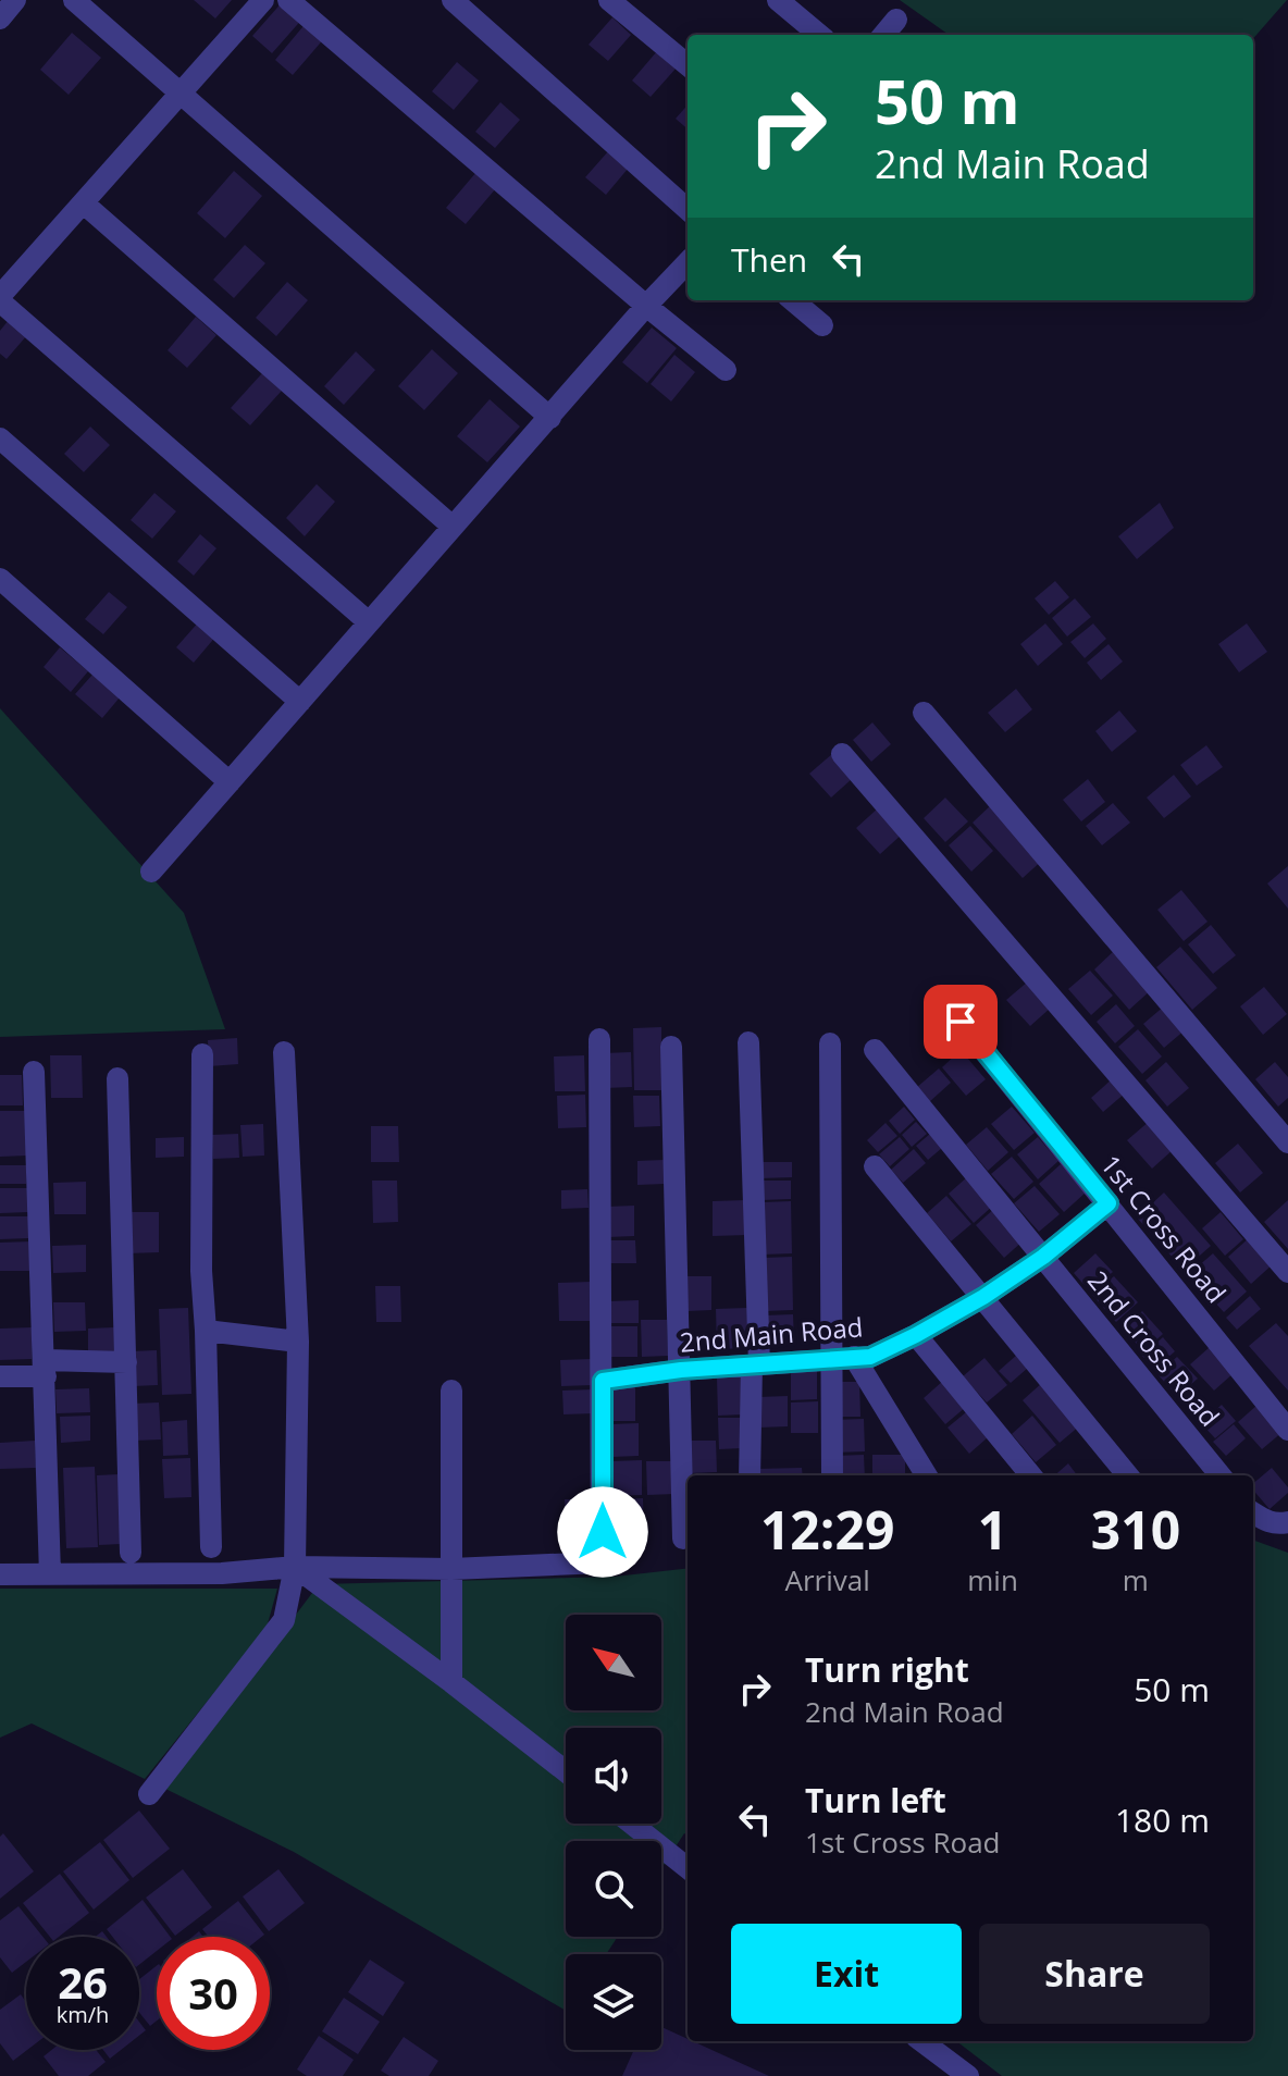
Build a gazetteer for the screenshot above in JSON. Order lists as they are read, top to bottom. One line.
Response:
{"streets":{"street":["1st Cross Road","2nd Main Road","2nd Cross Road"]},"crossings":[["1st Cross Road","2nd Main Road"],["2nd Main Road","2nd Cross Road"]],"north":"top left","page":{"turn":["50 m","2nd Main Road"],"then":"Then","eta":["12:29","Arrival","1","min","310","m"],"list":[{"name":"Turn right","note":"2nd Main Road","value":"50 m"},{"name":"Turn left","note":"1st Cross Road","value":"180 m"}],"buttons":["Exit","Share"],"speed":"26 km/h","limit":"30"}}
